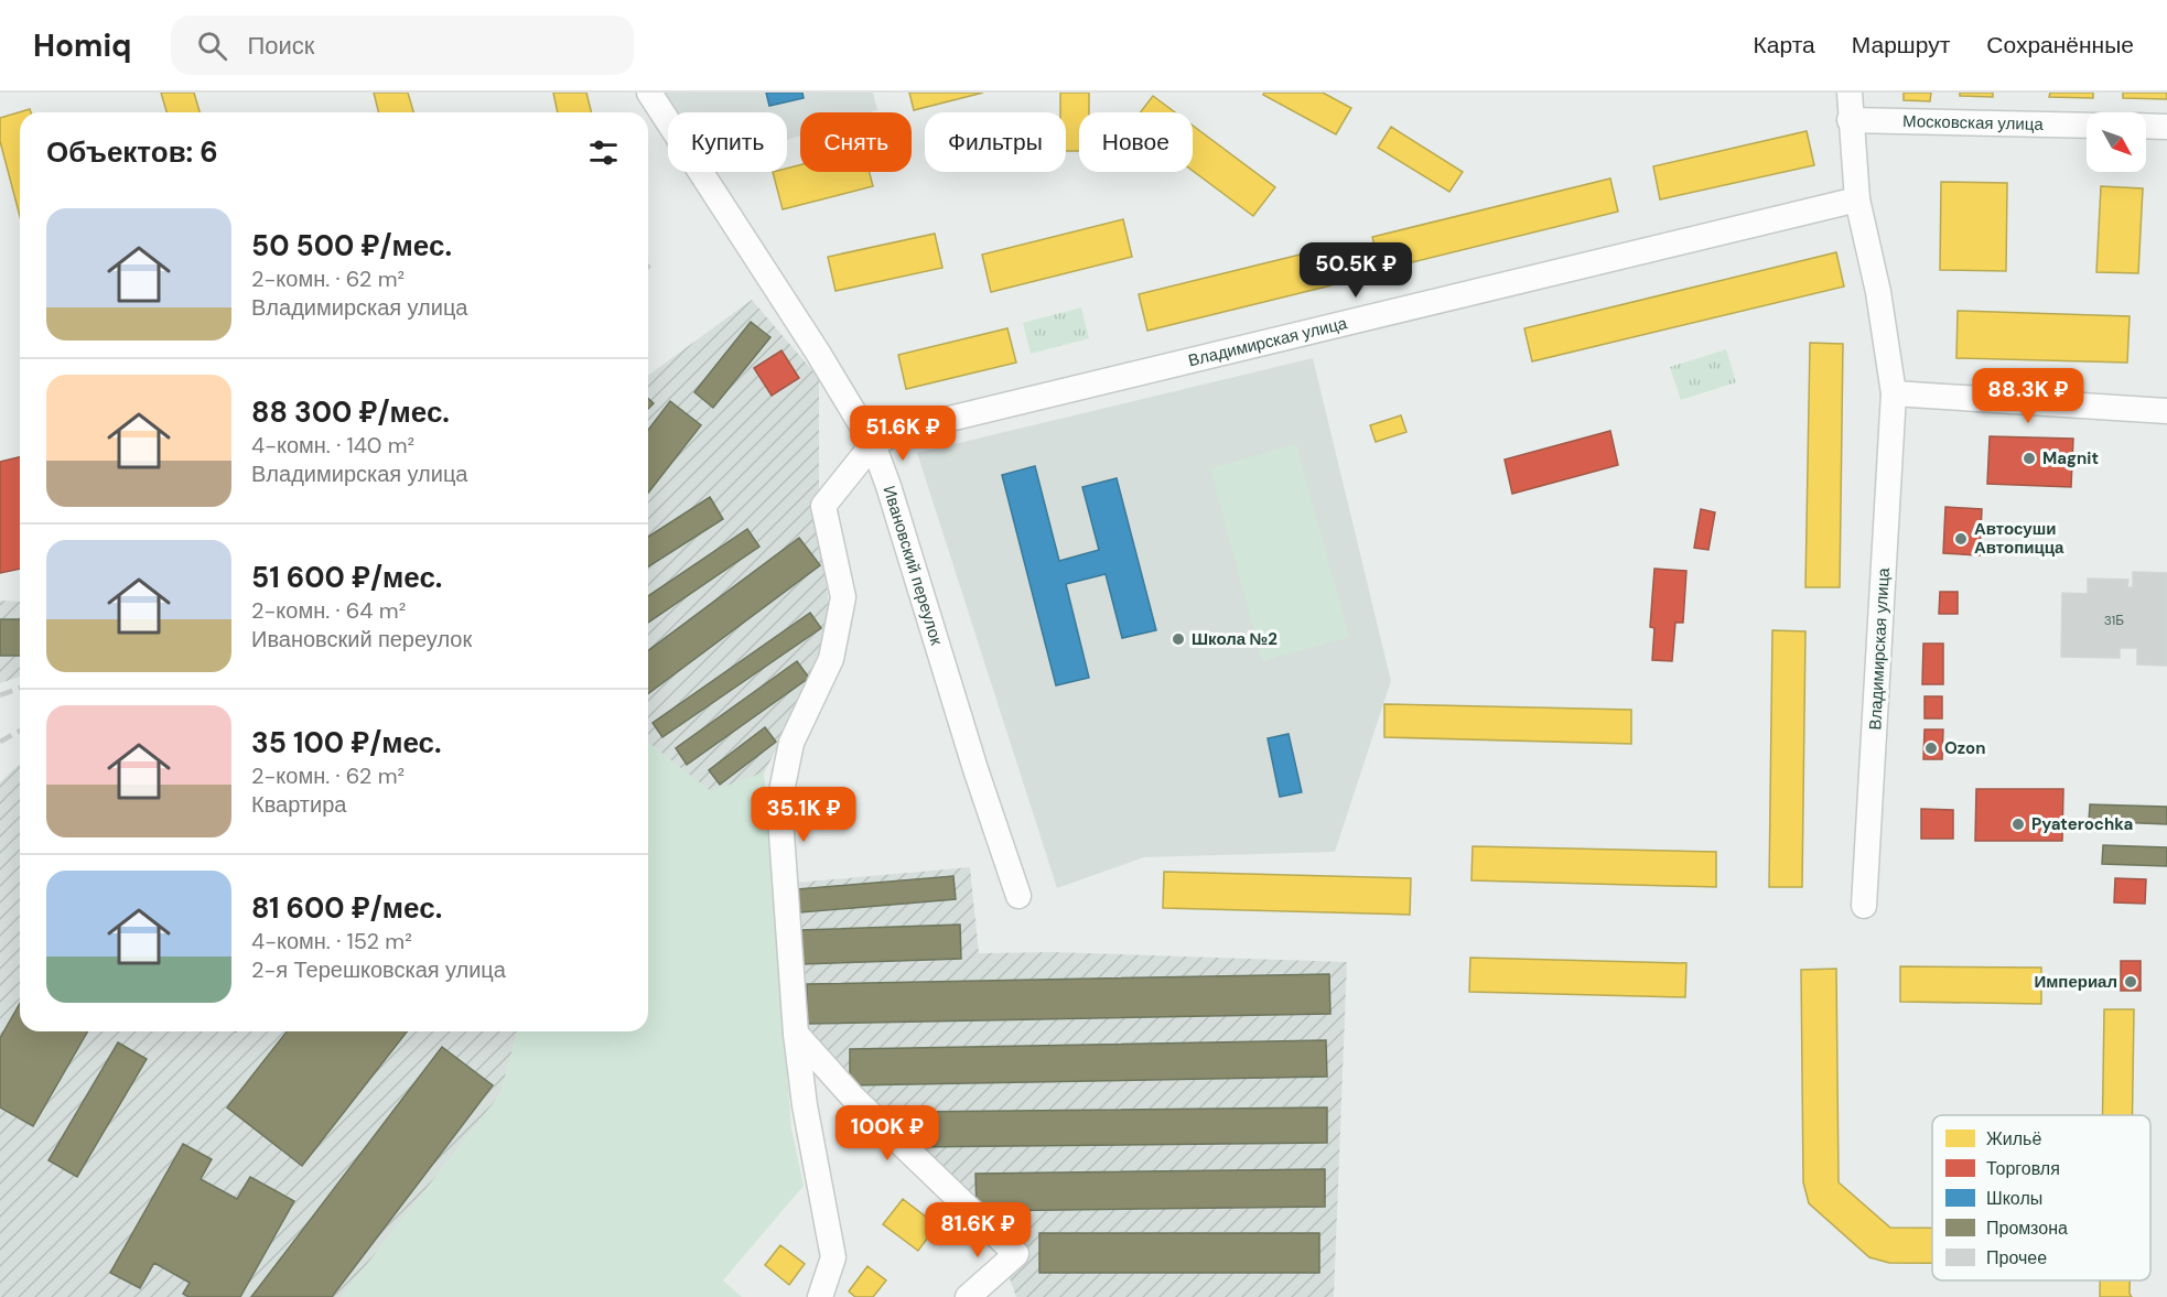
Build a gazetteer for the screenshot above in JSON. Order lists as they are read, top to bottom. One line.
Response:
{"streets":{"street":["Московская улица","Владимирская улица","Ивановский переулок"]},"crossings":[["Московская улица","Владимирская улица"],["Владимирская улица","Ивановский переулок"]],"places":["Magnit","Автосуши Автопицца","Школа №2","Ozon","Pyaterochka","Империал"],"house_numbers":["31Б"],"legend":["Жильё","Торговля","Школы","Промзона","Прочее"],"north":"bottom right","page":{"header":"Homiq","search":"Поиск","nav":["Карта","Маршрут","Сохранённые"],"chip":["Купить","Снять","Фильтры","Новое"],"heading":"Объектов: 6","list":[{"name":"50 500 ₽/мес.","note":"2-комн. · 62 m² · Владимирская улица"},{"name":"88 300 ₽/мес.","note":"4-комн. · 140 m² · Владимирская улица"},{"name":"51 600 ₽/мес.","note":"2-комн. · 64 m² · Ивановский переулок"},{"name":"35 100 ₽/мес.","note":"2-комн. · 62 m² · Квартира"},{"name":"81 600 ₽/мес.","note":"4-комн. · 152 m² · 2-я Терешковская улица"}],"price":["50.5K ₽","88.3K ₽","51.6K ₽","35.1K ₽","100K ₽","81.6K ₽"]}}
